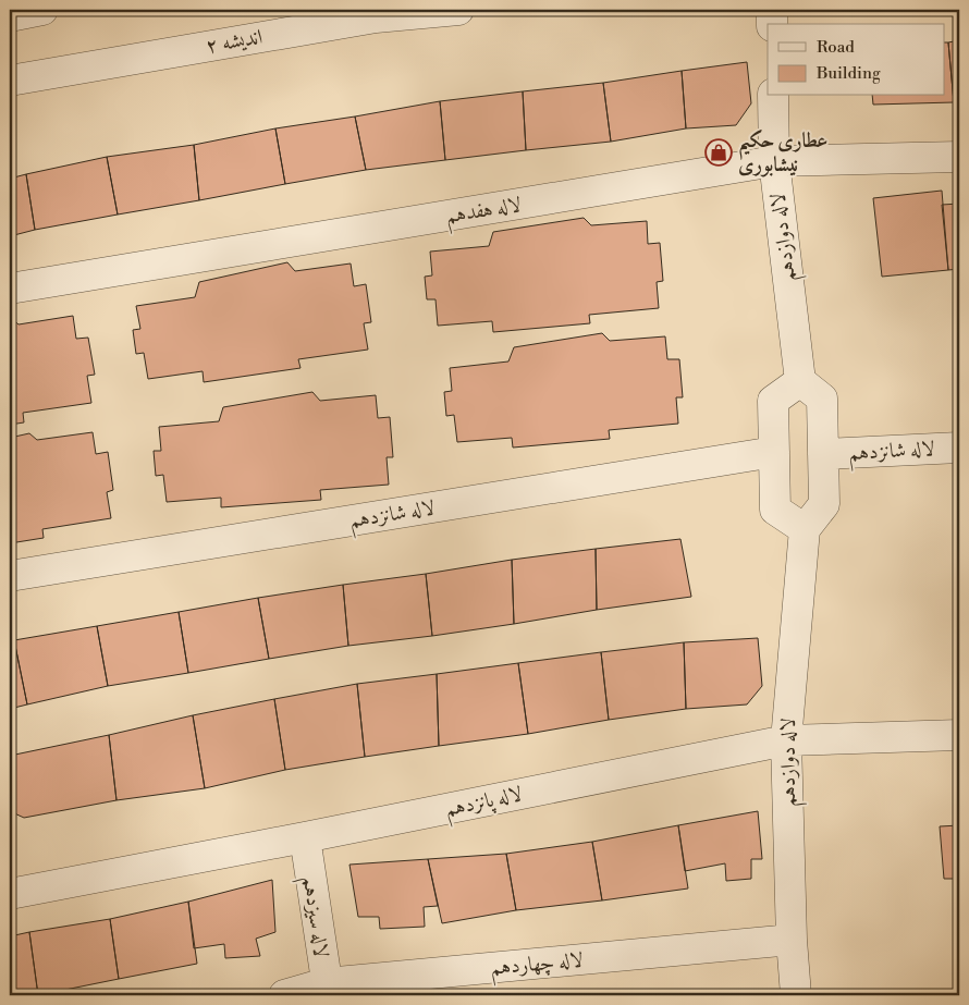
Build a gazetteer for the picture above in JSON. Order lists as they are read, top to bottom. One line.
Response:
{"streets":{"street":["اندیشه ۲","لاله هفدهم","لاله دوازدهم","لاله شانزدهم","لاله پانزدهم","لاله سیزدهم","لاله چهاردهم"]},"crossings":[["لاله هفدهم","لاله دوازدهم"],["لاله دوازدهم","لاله پانزدهم"],["لاله دوازدهم","لاله چهاردهم"],["لاله پانزدهم","لاله سیزدهم"],["لاله سیزدهم","لاله چهاردهم"]],"places":{"shop":["عطاری حکیم نیشابوری"]},"legend":["Road","Building"]}
